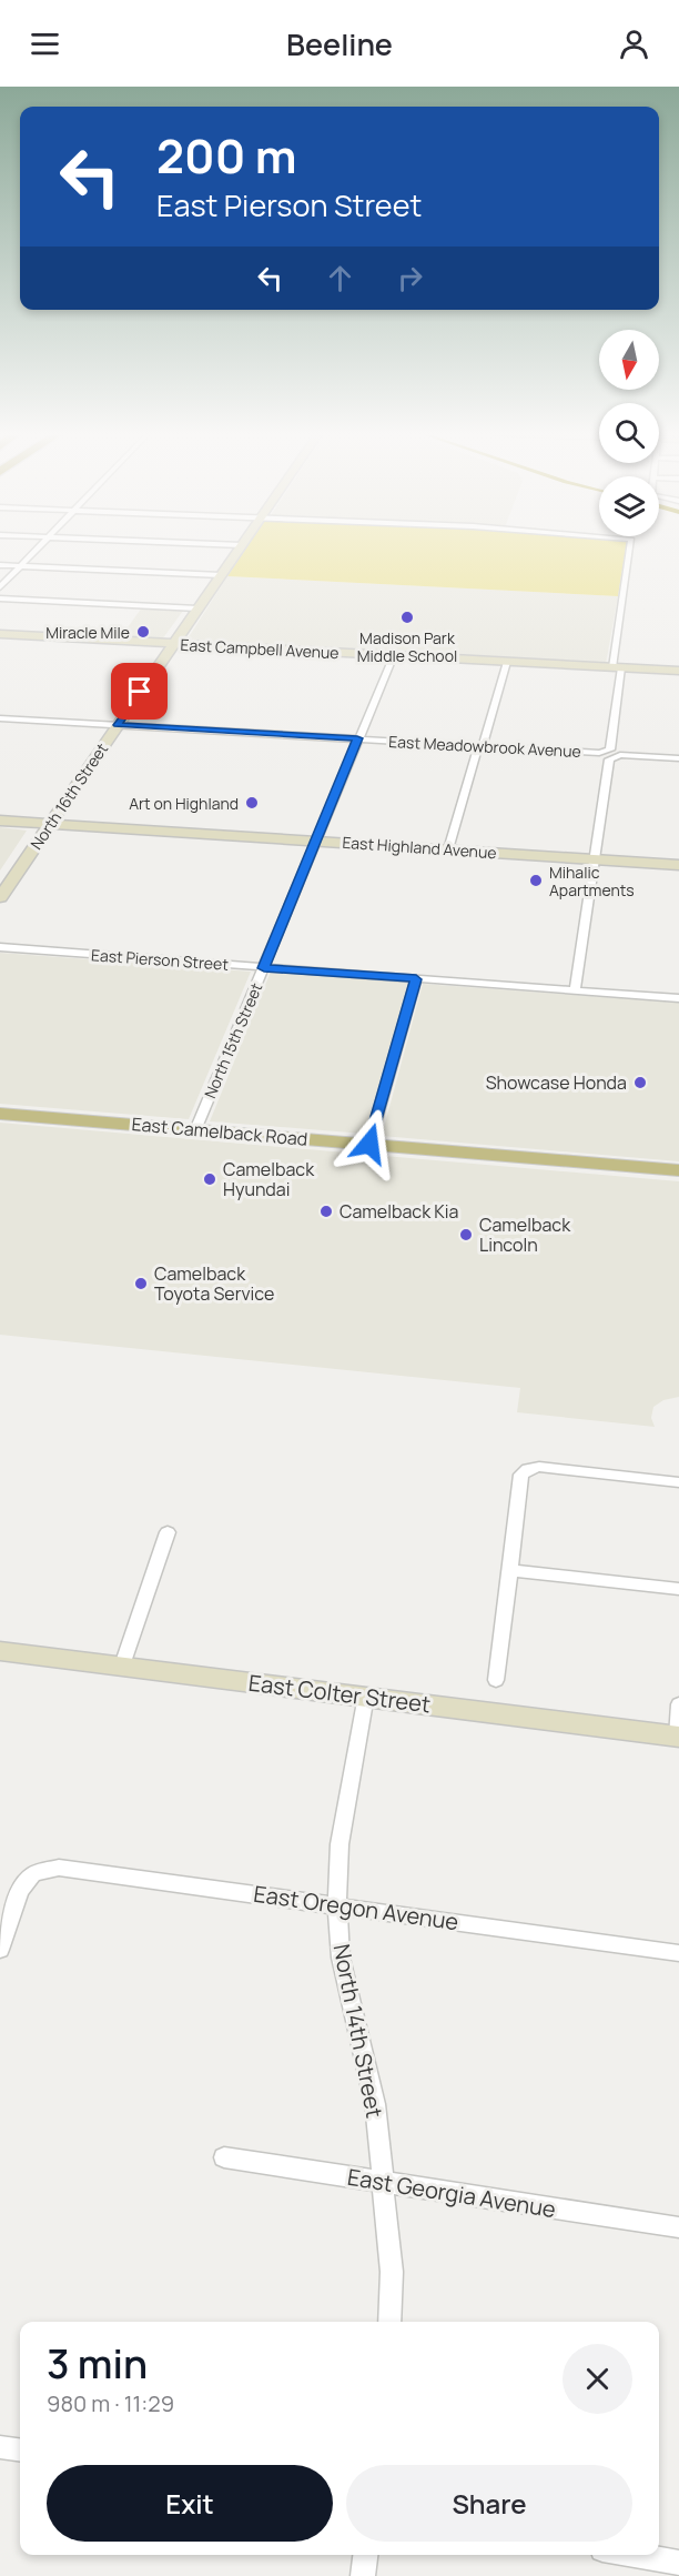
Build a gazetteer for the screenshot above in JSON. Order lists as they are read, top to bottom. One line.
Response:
{"streets":{"main road":["East Campbell Avenue","North 16th Street","East Highland Avenue","East Camelback Road","East Colter Street"],"street":["East Meadowbrook Avenue","East Pierson Street","North 15th Street","East Oregon Avenue","North 14th Street","East Georgia Avenue"]},"crossings":[["East Campbell Avenue","East Meadowbrook Avenue"],["East Campbell Avenue","North 16th Street"],["East Campbell Avenue","North 15th Street"],["East Meadowbrook Avenue","North 16th Street"],["East Meadowbrook Avenue","North 15th Street"],["North 16th Street","East Highland Avenue"],["East Highland Avenue","North 15th Street"],["East Pierson Street","North 15th Street"],["North 15th Street","East Camelback Road"],["East Colter Street","North 14th Street"],["East Oregon Avenue","North 14th Street"],["North 14th Street","East Georgia Avenue"]],"places":["Madison Park Middle School","Miracle Mile","Art on Highland","Mihalic Apartments","Showcase Honda","Camelback Hyundai","Camelback Kia","Camelback Lincoln","Camelback Toyota Service"],"north":"bottom","page":{"header":"Beeline","turn":["200 m","East Pierson Street"],"heading":["3 min","980 m · 11:29"],"buttons":["Exit","Share"]}}
